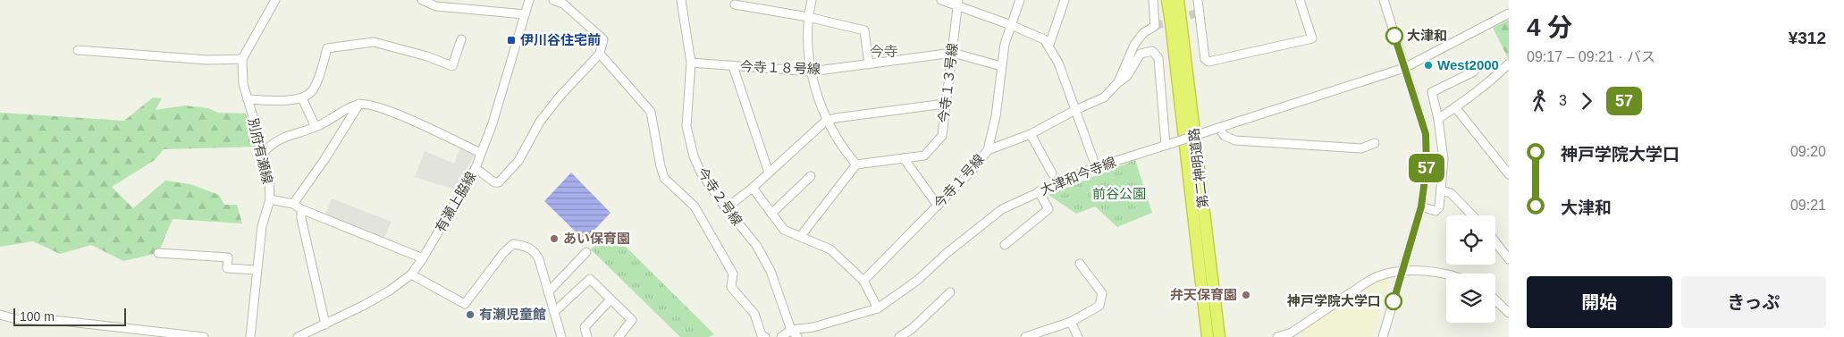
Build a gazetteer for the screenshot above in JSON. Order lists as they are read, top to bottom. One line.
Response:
{"streets":{"highway":["第二神明道路"],"street":["今寺１８号線","今寺１３号線","別府有瀬線","大津和今寺線","今寺１号線","今寺２号線","有瀬上脇線"]},"crossings":[["今寺１８号線","今寺１３号線"],["今寺１８号線","今寺１号線"],["今寺１８号線","今寺２号線"],["大津和今寺線","今寺２号線"]],"districts":["今寺"],"parks":["前谷公園"],"places":{"other":["大津和","West2000","あい保育園","弁天保育園","神戸学院大学口","有瀬児童館"],"transit":["伊川谷住宅前"]},"lines":["bus line 57"],"scale_bar":"100 m","page":{"on_map":"57","heading":["4 分","09:17 – 09:21 · バス","¥312"],"legs":["3","57"],"list":[{"name":"神戸学院大学口","value":"09:20"},{"name":"大津和","value":"09:21"}],"buttons":["開始","きっぷ"],"scale":"100 m"}}
